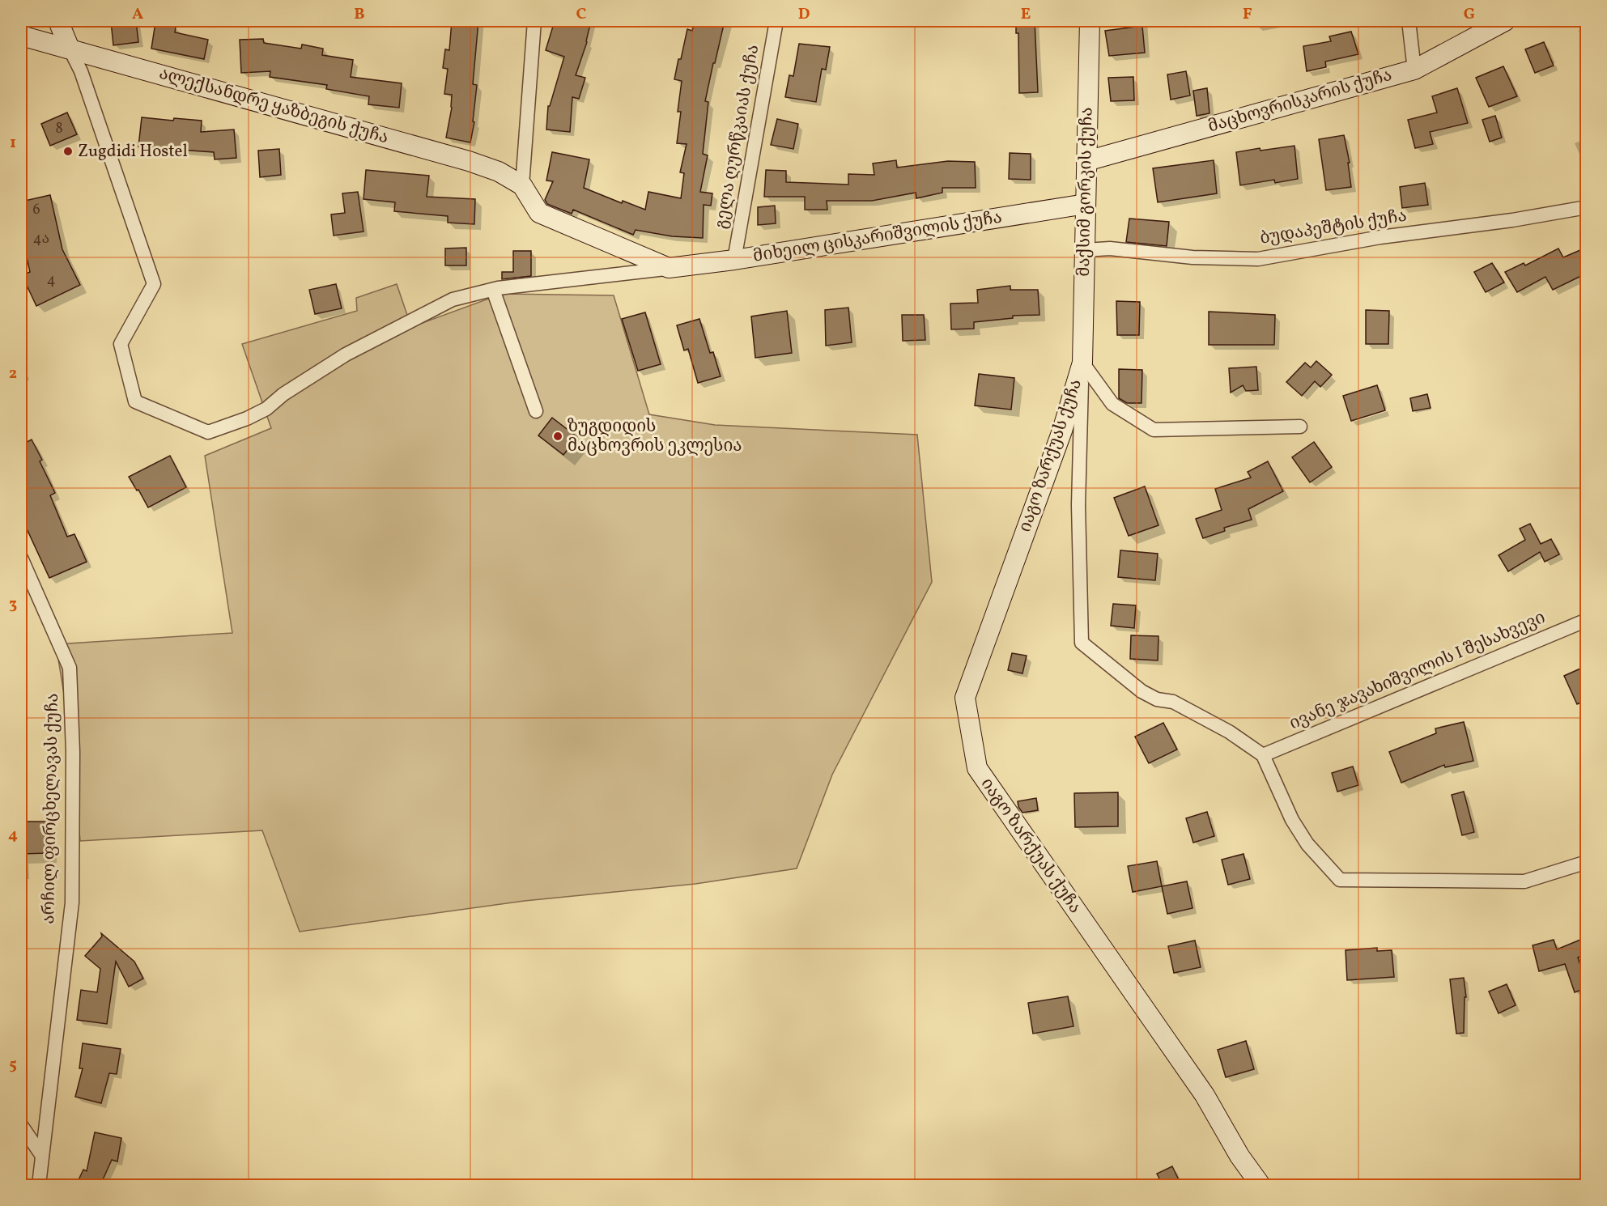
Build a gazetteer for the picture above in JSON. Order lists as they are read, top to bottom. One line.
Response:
{"streets":{"street":["მაცხოვრისკარის ქუჩა","ალექსანდრე ყაზბეგის ქუჩა","გელა ღურწკაიას ქუჩა","მაქსიმ გორკის ქუჩა","ბუდაპეშტის ქუჩა","მიხეილ ცისკარიშვილის ქუჩა","იაგო ზარქუას ქუჩა","ივანე ჯავახიშვილის I შესახვევი","არჩილ ფირცხელავას ქუჩა"]},"crossings":[["მაცხოვრისკარის ქუჩა","მაქსიმ გორკის ქუჩა"],["გელა ღურწკაიას ქუჩა","მიხეილ ცისკარიშვილის ქუჩა"],["მაქსიმ გორკის ქუჩა","ბუდაპეშტის ქუჩა"],["მაქსიმ გორკის ქუჩა","მიხეილ ცისკარიშვილის ქუჩა"],["მაქსიმ გორკის ქუჩა","იაგო ზარქუას ქუჩა"]],"places":["Zugdidi Hostel","ზუგდიდის მაცხოვრის ეკლესია"],"house_numbers":["8","6","4ა","4"],"grid":{"columns":["A","B","C","D","E","F","G"],"rows":["1","2","3","4","5"]}}
